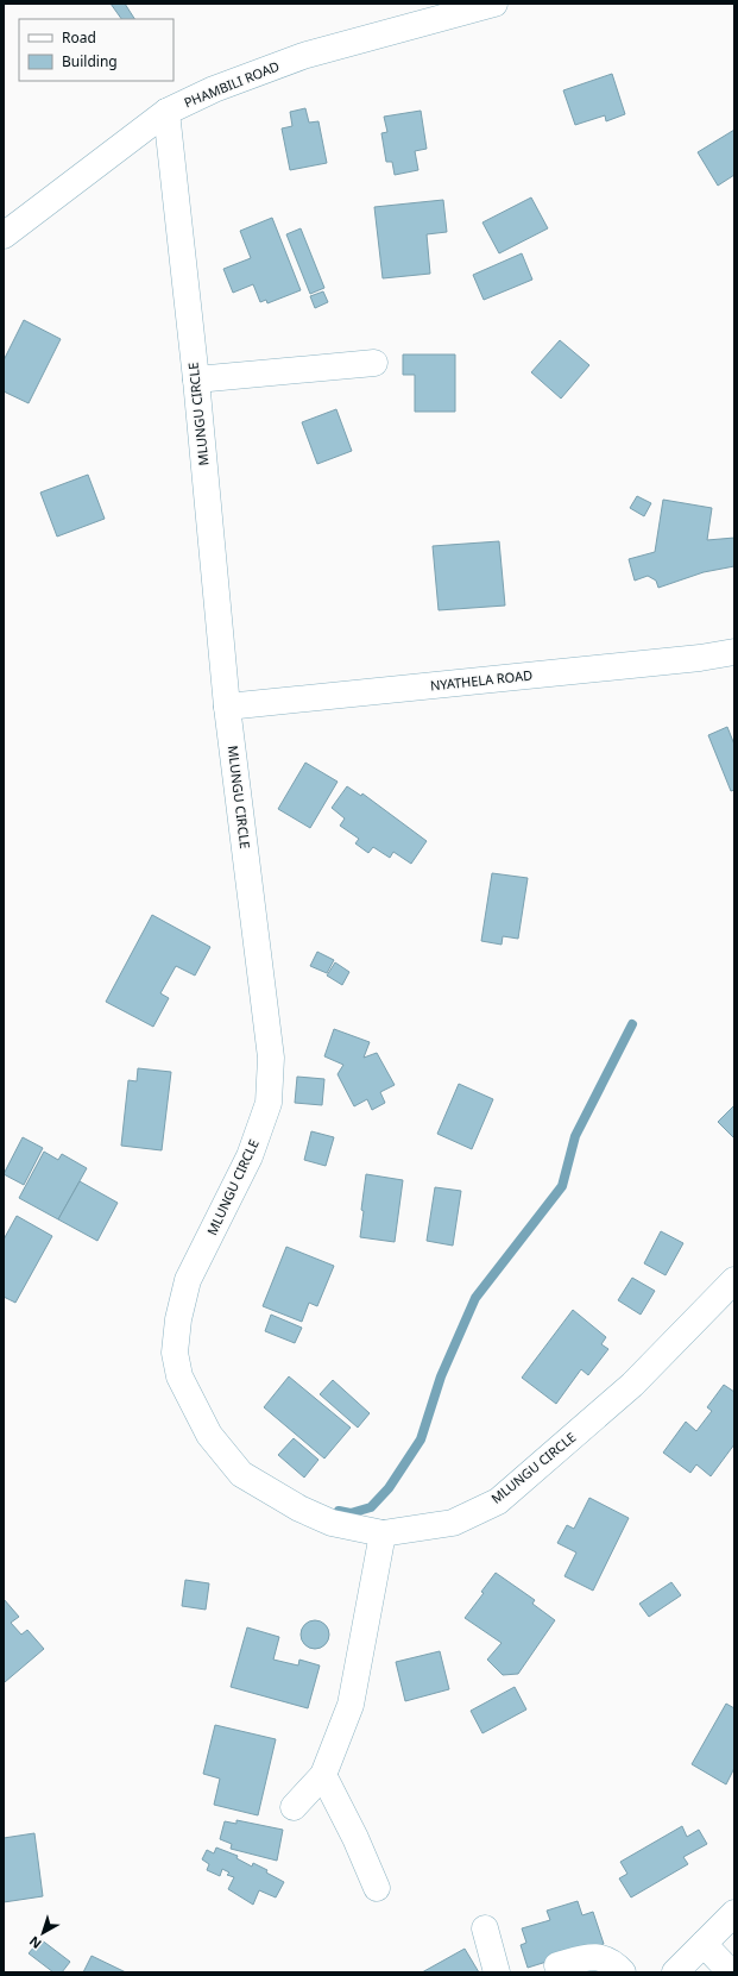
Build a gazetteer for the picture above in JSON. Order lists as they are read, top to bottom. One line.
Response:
{"streets":{"street":["PHAMBILI ROAD","MLUNGU CIRCLE","NYATHELA ROAD"]},"crossings":[["PHAMBILI ROAD","MLUNGU CIRCLE"],["MLUNGU CIRCLE","NYATHELA ROAD"]],"legend":["Road","Building"],"north":"bottom left"}
